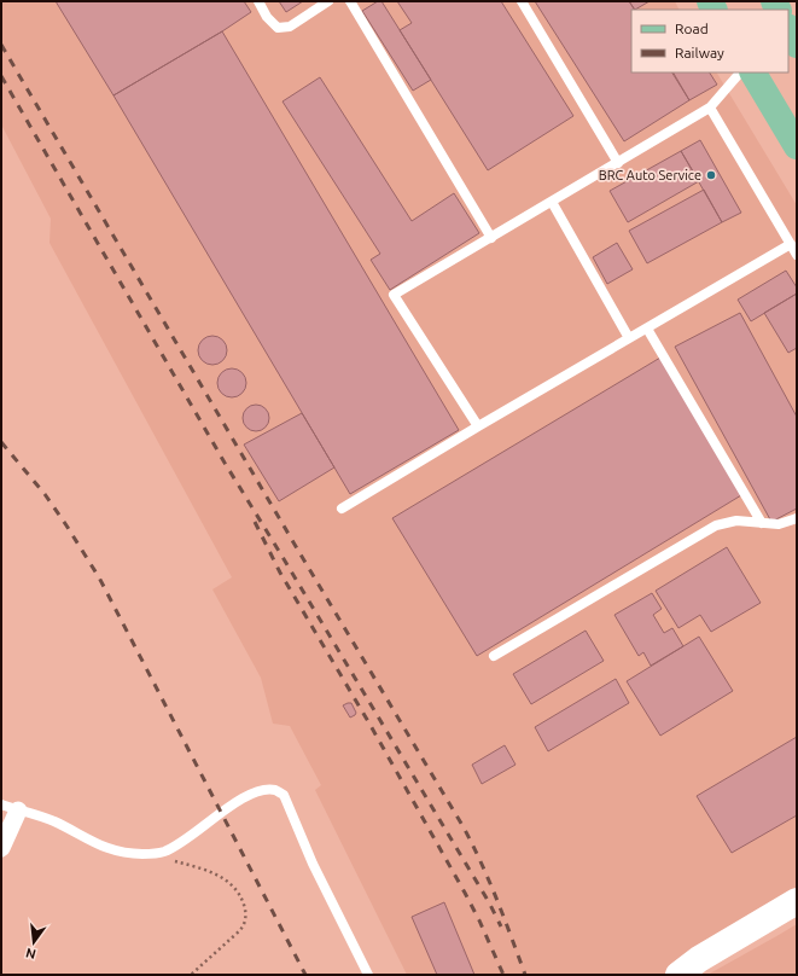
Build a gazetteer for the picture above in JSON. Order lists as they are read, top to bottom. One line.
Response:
{"places":["BRC Auto Service"],"legend":["Road","Railway"],"north":"bottom"}
